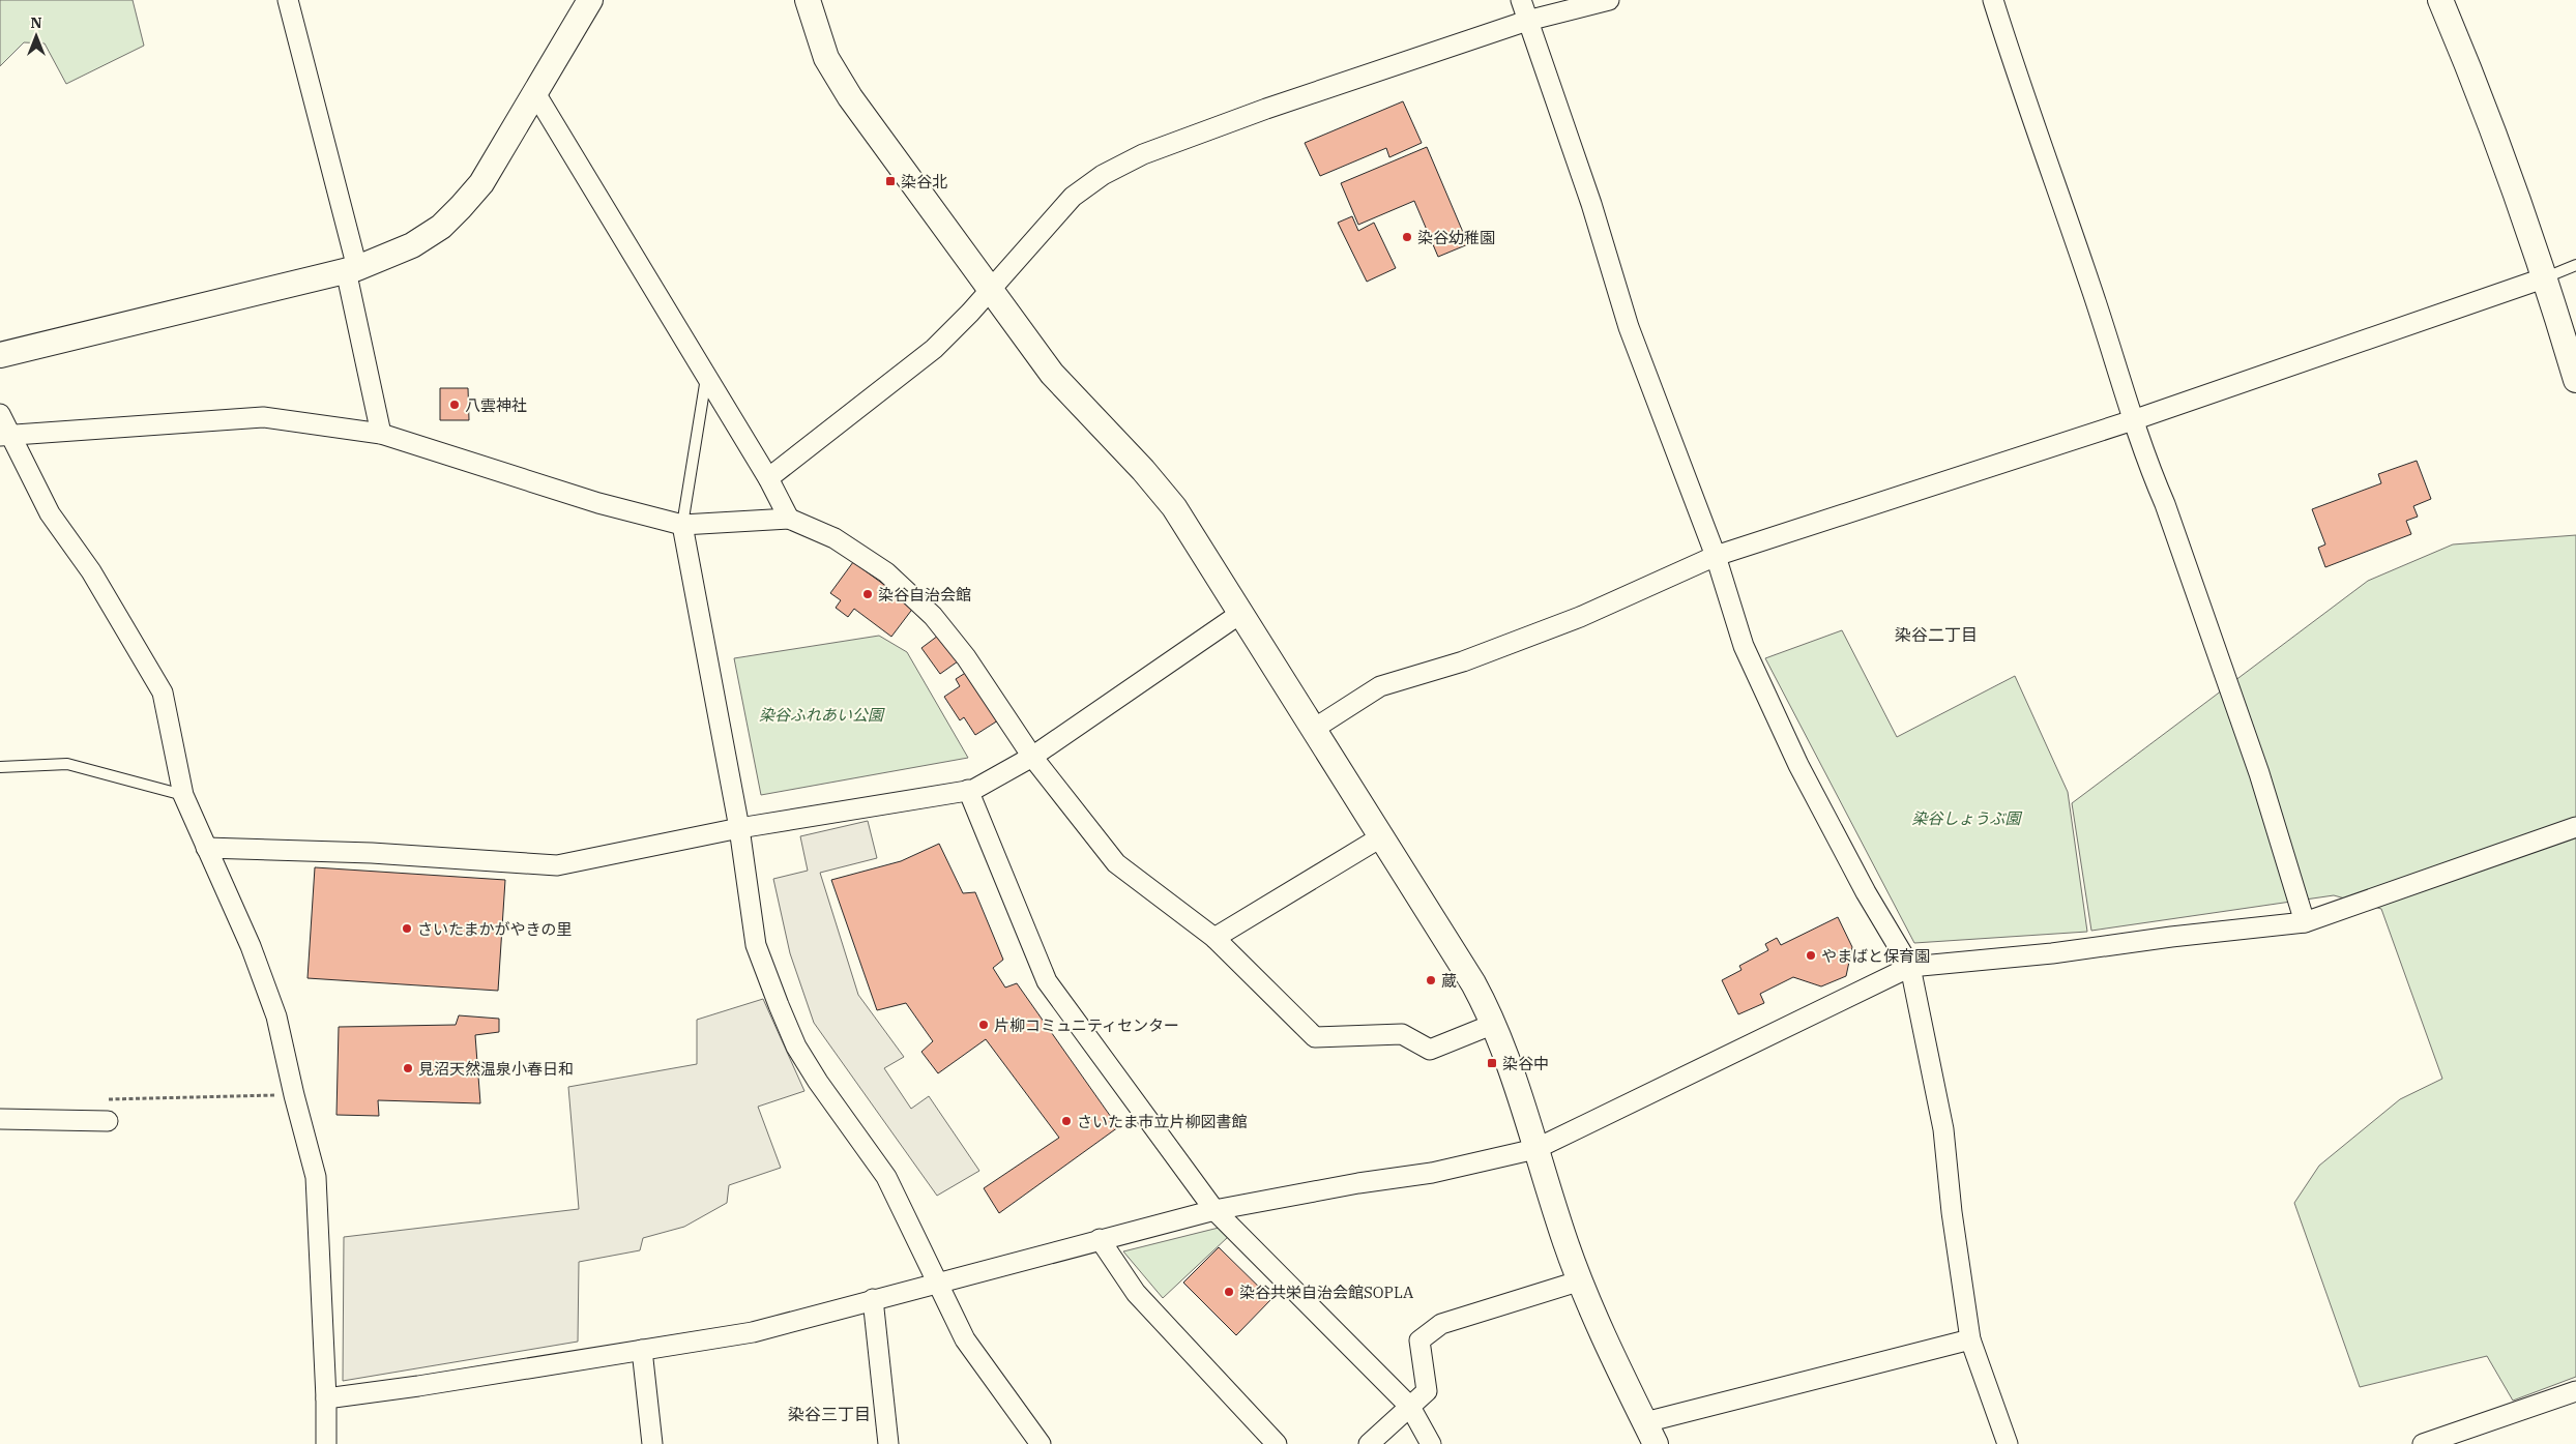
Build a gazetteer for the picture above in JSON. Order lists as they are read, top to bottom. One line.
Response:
{"districts":["染谷二丁目","染谷三丁目"],"parks":["染谷ふれあい公園","染谷しょうぶ園"],"places":{"transit":["染谷北","染谷中"],"other":["染谷幼稚園","八雲神社","染谷自治会館","さいたまかがやきの里","やまばと保育園","蔵","片柳コミュニティセンター","見沼天然温泉小春日和","さいたま市立片柳図書館","染谷共栄自治会館SOPLA"]},"north":"top"}
